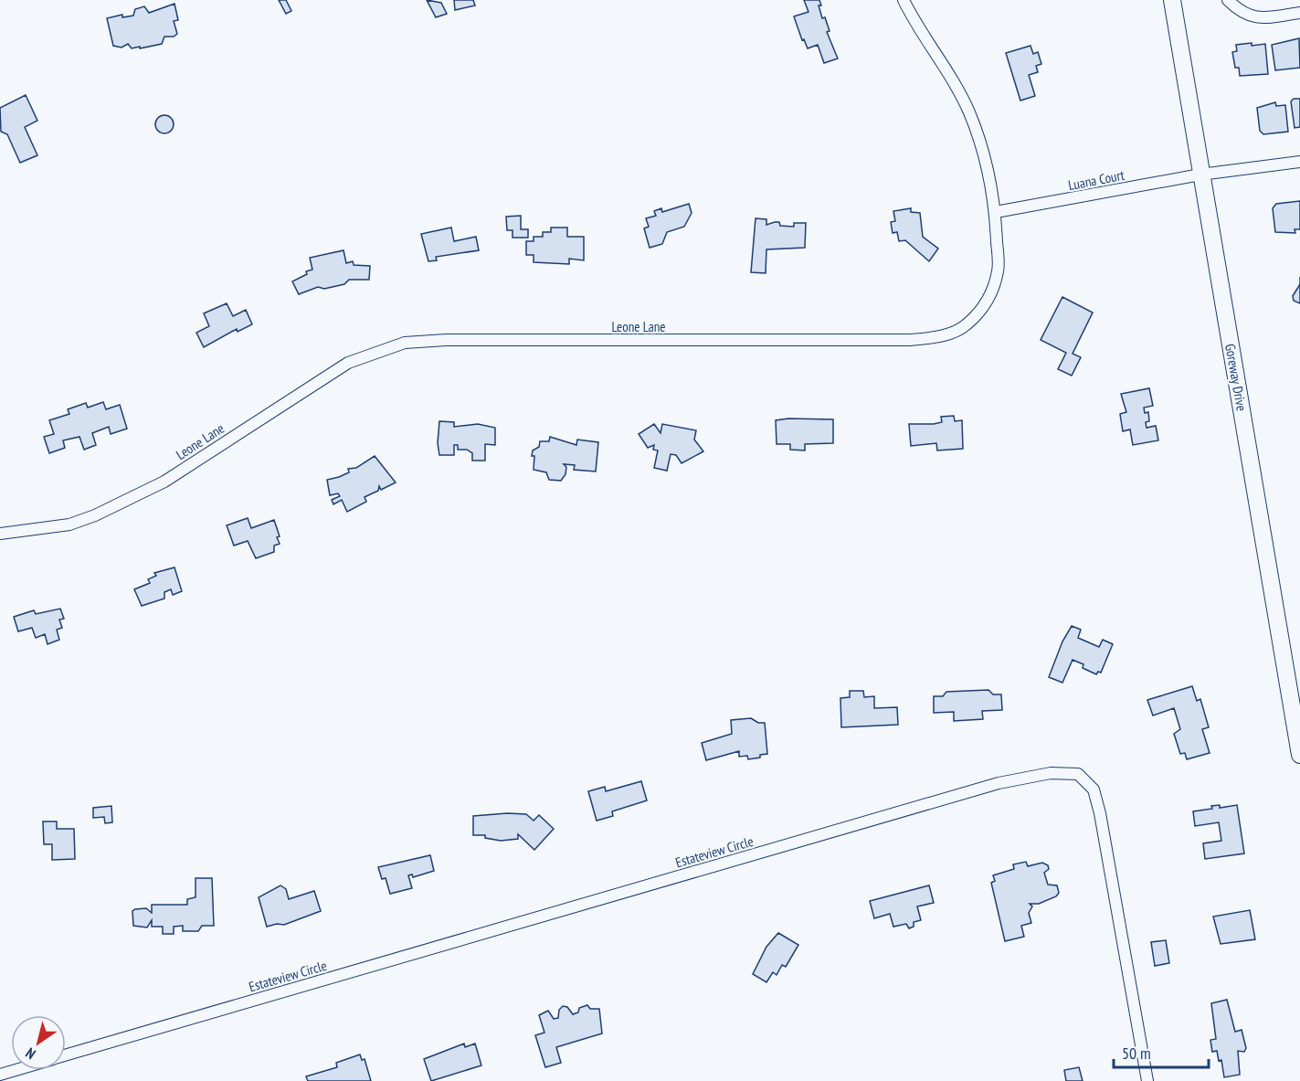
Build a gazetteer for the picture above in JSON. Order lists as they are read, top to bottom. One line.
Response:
{"streets":{"street":["Luana Court","Leone Lane","Goreway Drive","Estateview Circle"]},"crossings":[["Luana Court","Leone Lane"],["Luana Court","Goreway Drive"]],"scale_bar":"50 m","north":"bottom left"}
